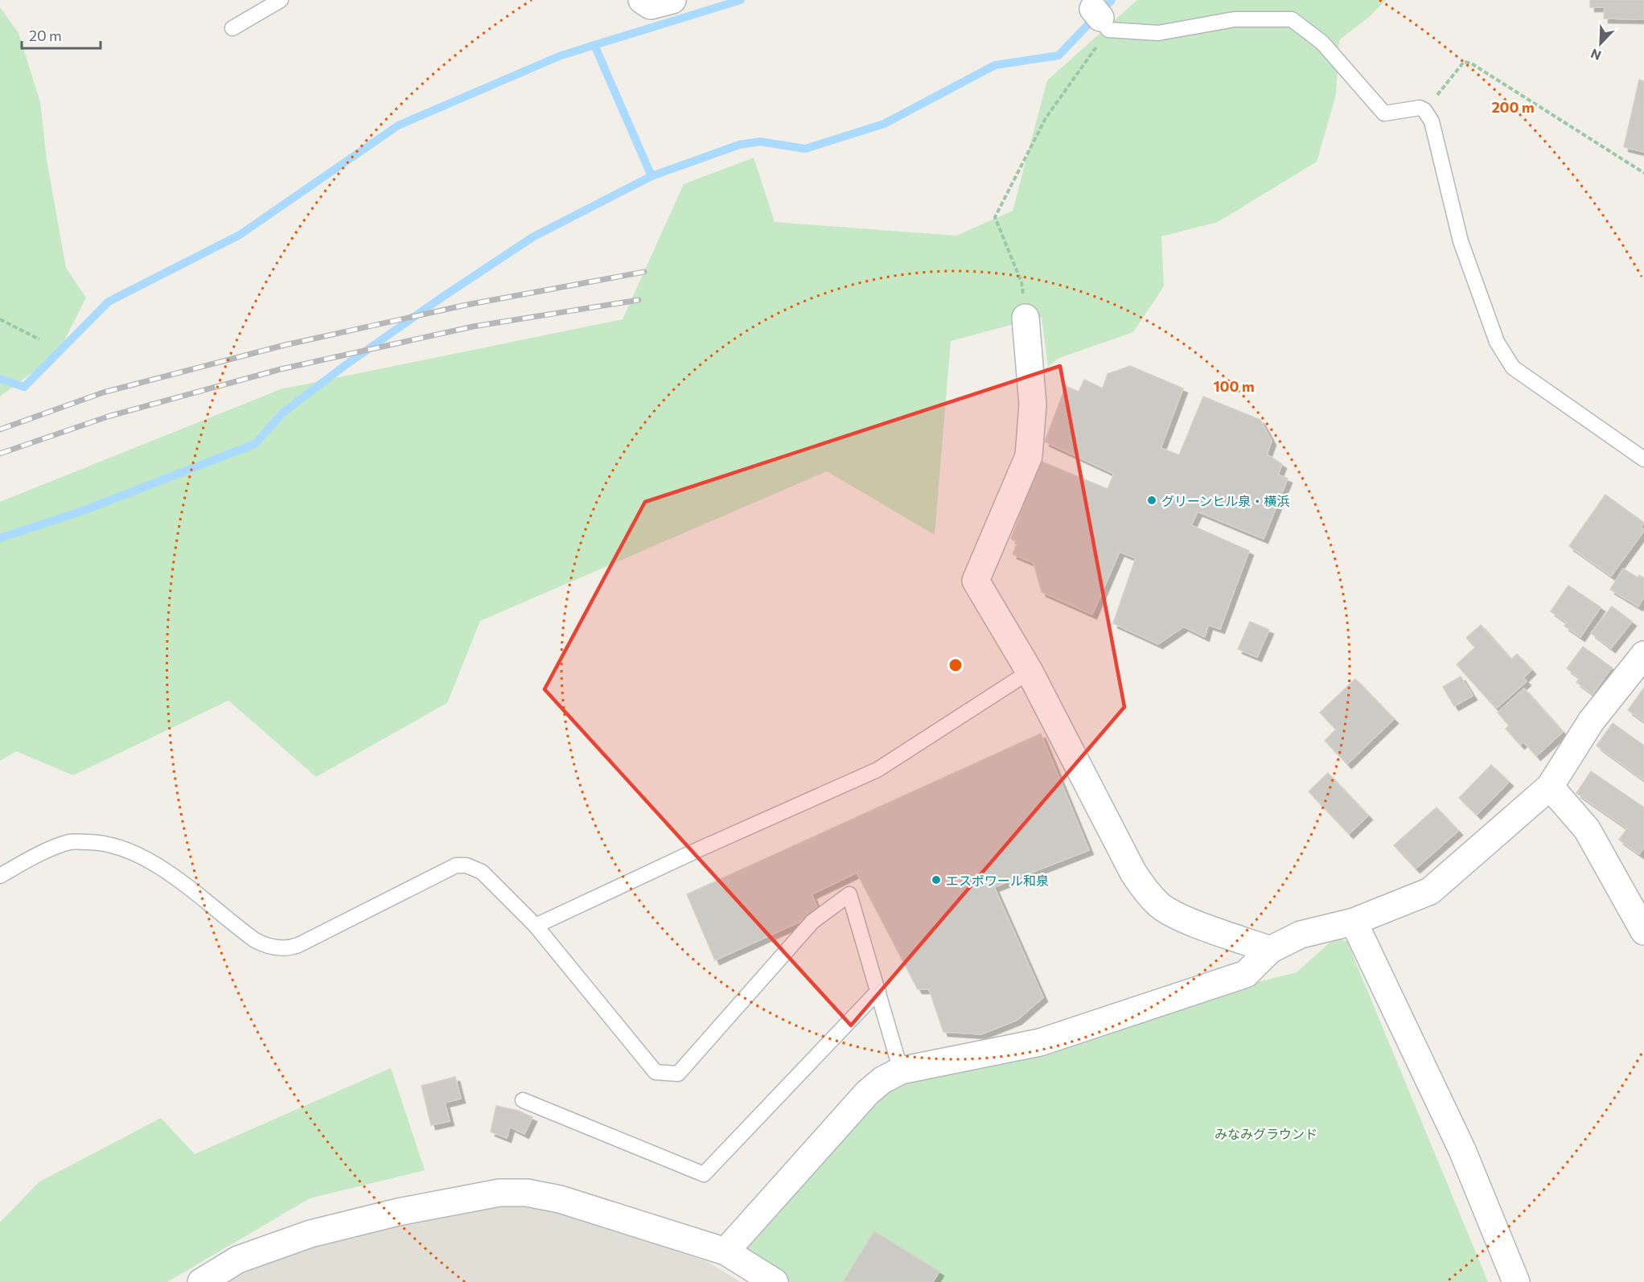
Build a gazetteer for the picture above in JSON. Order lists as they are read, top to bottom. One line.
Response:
{"parks":["みなみグラウンド"],"places":["グリーンヒル泉・横浜","エスポワール和泉"],"scale_bar":"20 m","north":"bottom left","rings":["200 m","100 m"]}
